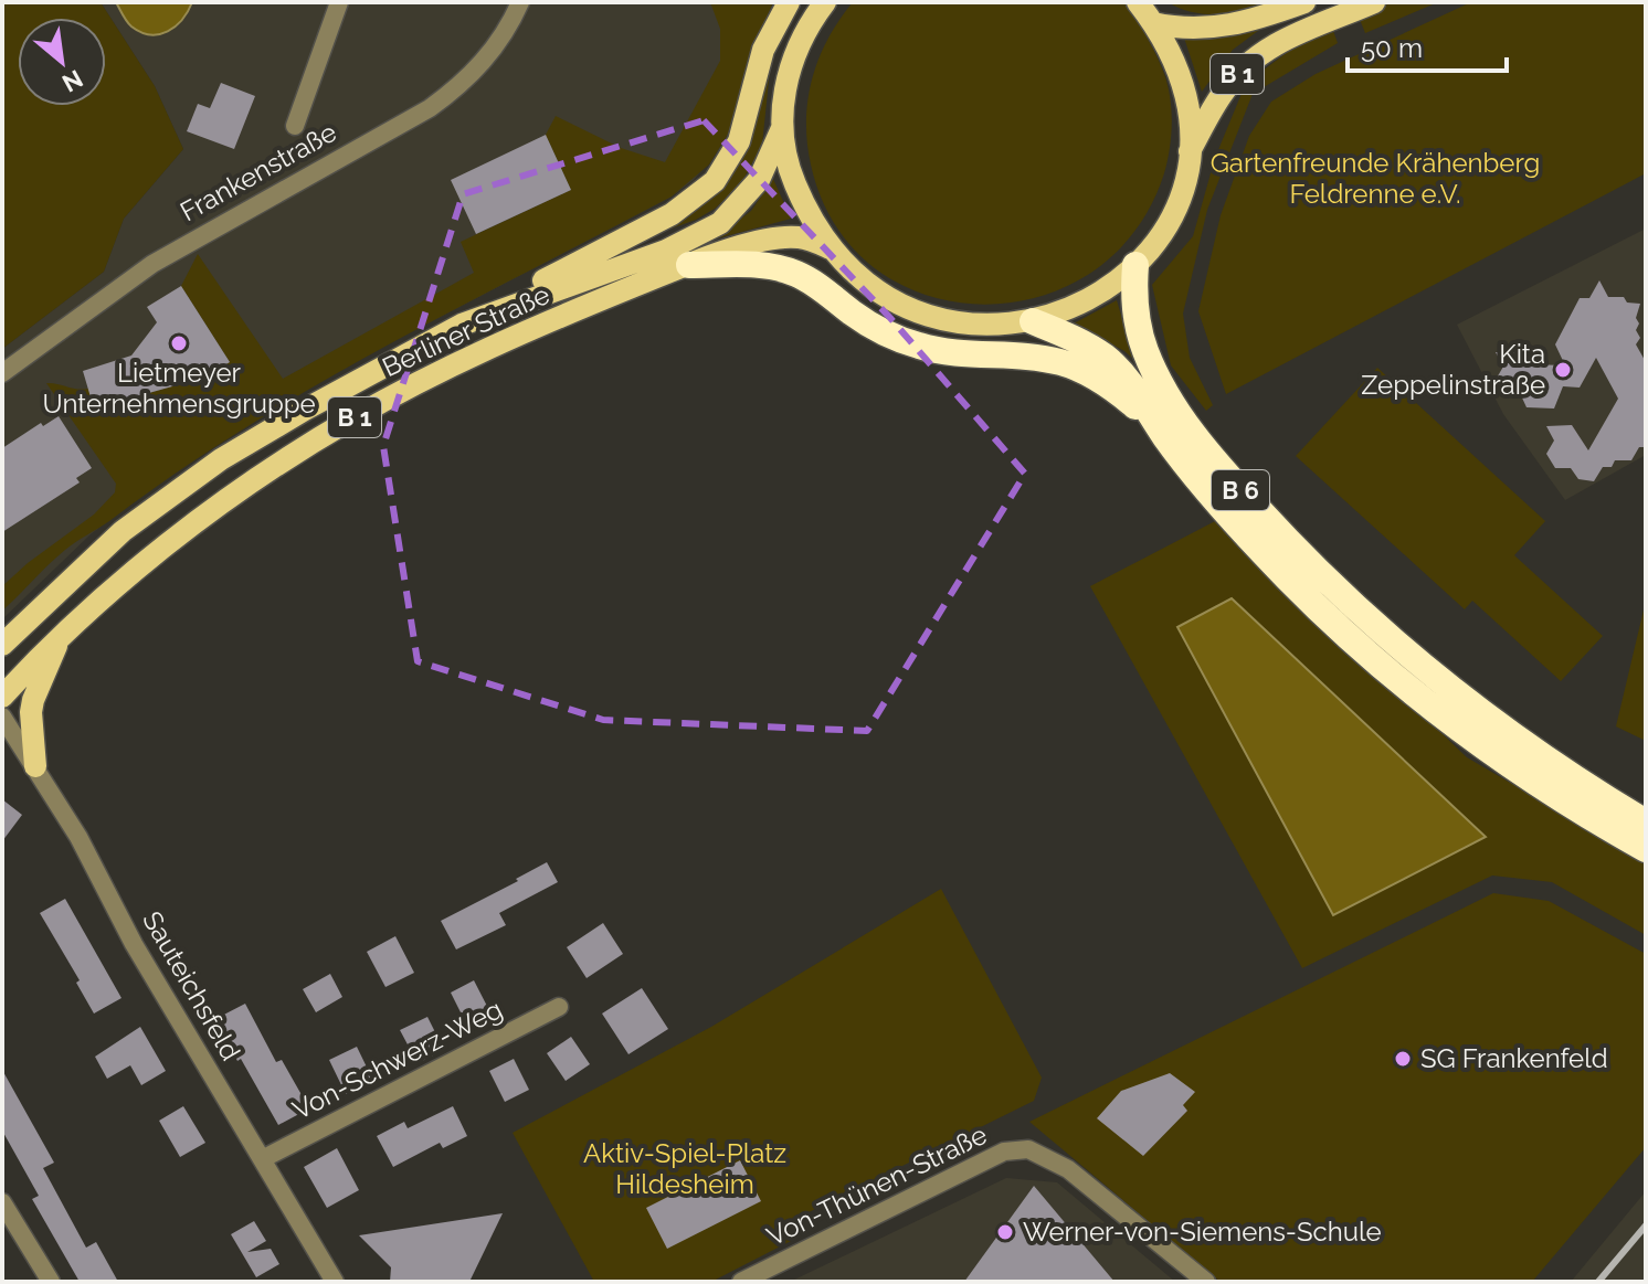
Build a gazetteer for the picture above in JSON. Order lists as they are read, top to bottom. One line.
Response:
{"streets":{"highway":["B 6"],"main road":["B 1","Berliner Straße"],"street":["Frankenstraße","Sauteichsfeld","Von-Schwerz-Weg","Von-Thünen-Straße"]},"crossings":[["Sauteichsfeld","Von-Schwerz-Weg"]],"parks":["Gartenfreunde Krähenberg Feldrenne e.V.","Aktiv-Spiel-Platz Hildesheim"],"places":["Lietmeyer Unternehmensgruppe","Kita Zeppelinstraße","SG Frankenfeld","Werner-von-Siemens-Schule"],"scale_bar":"50 m","north":"bottom right"}
